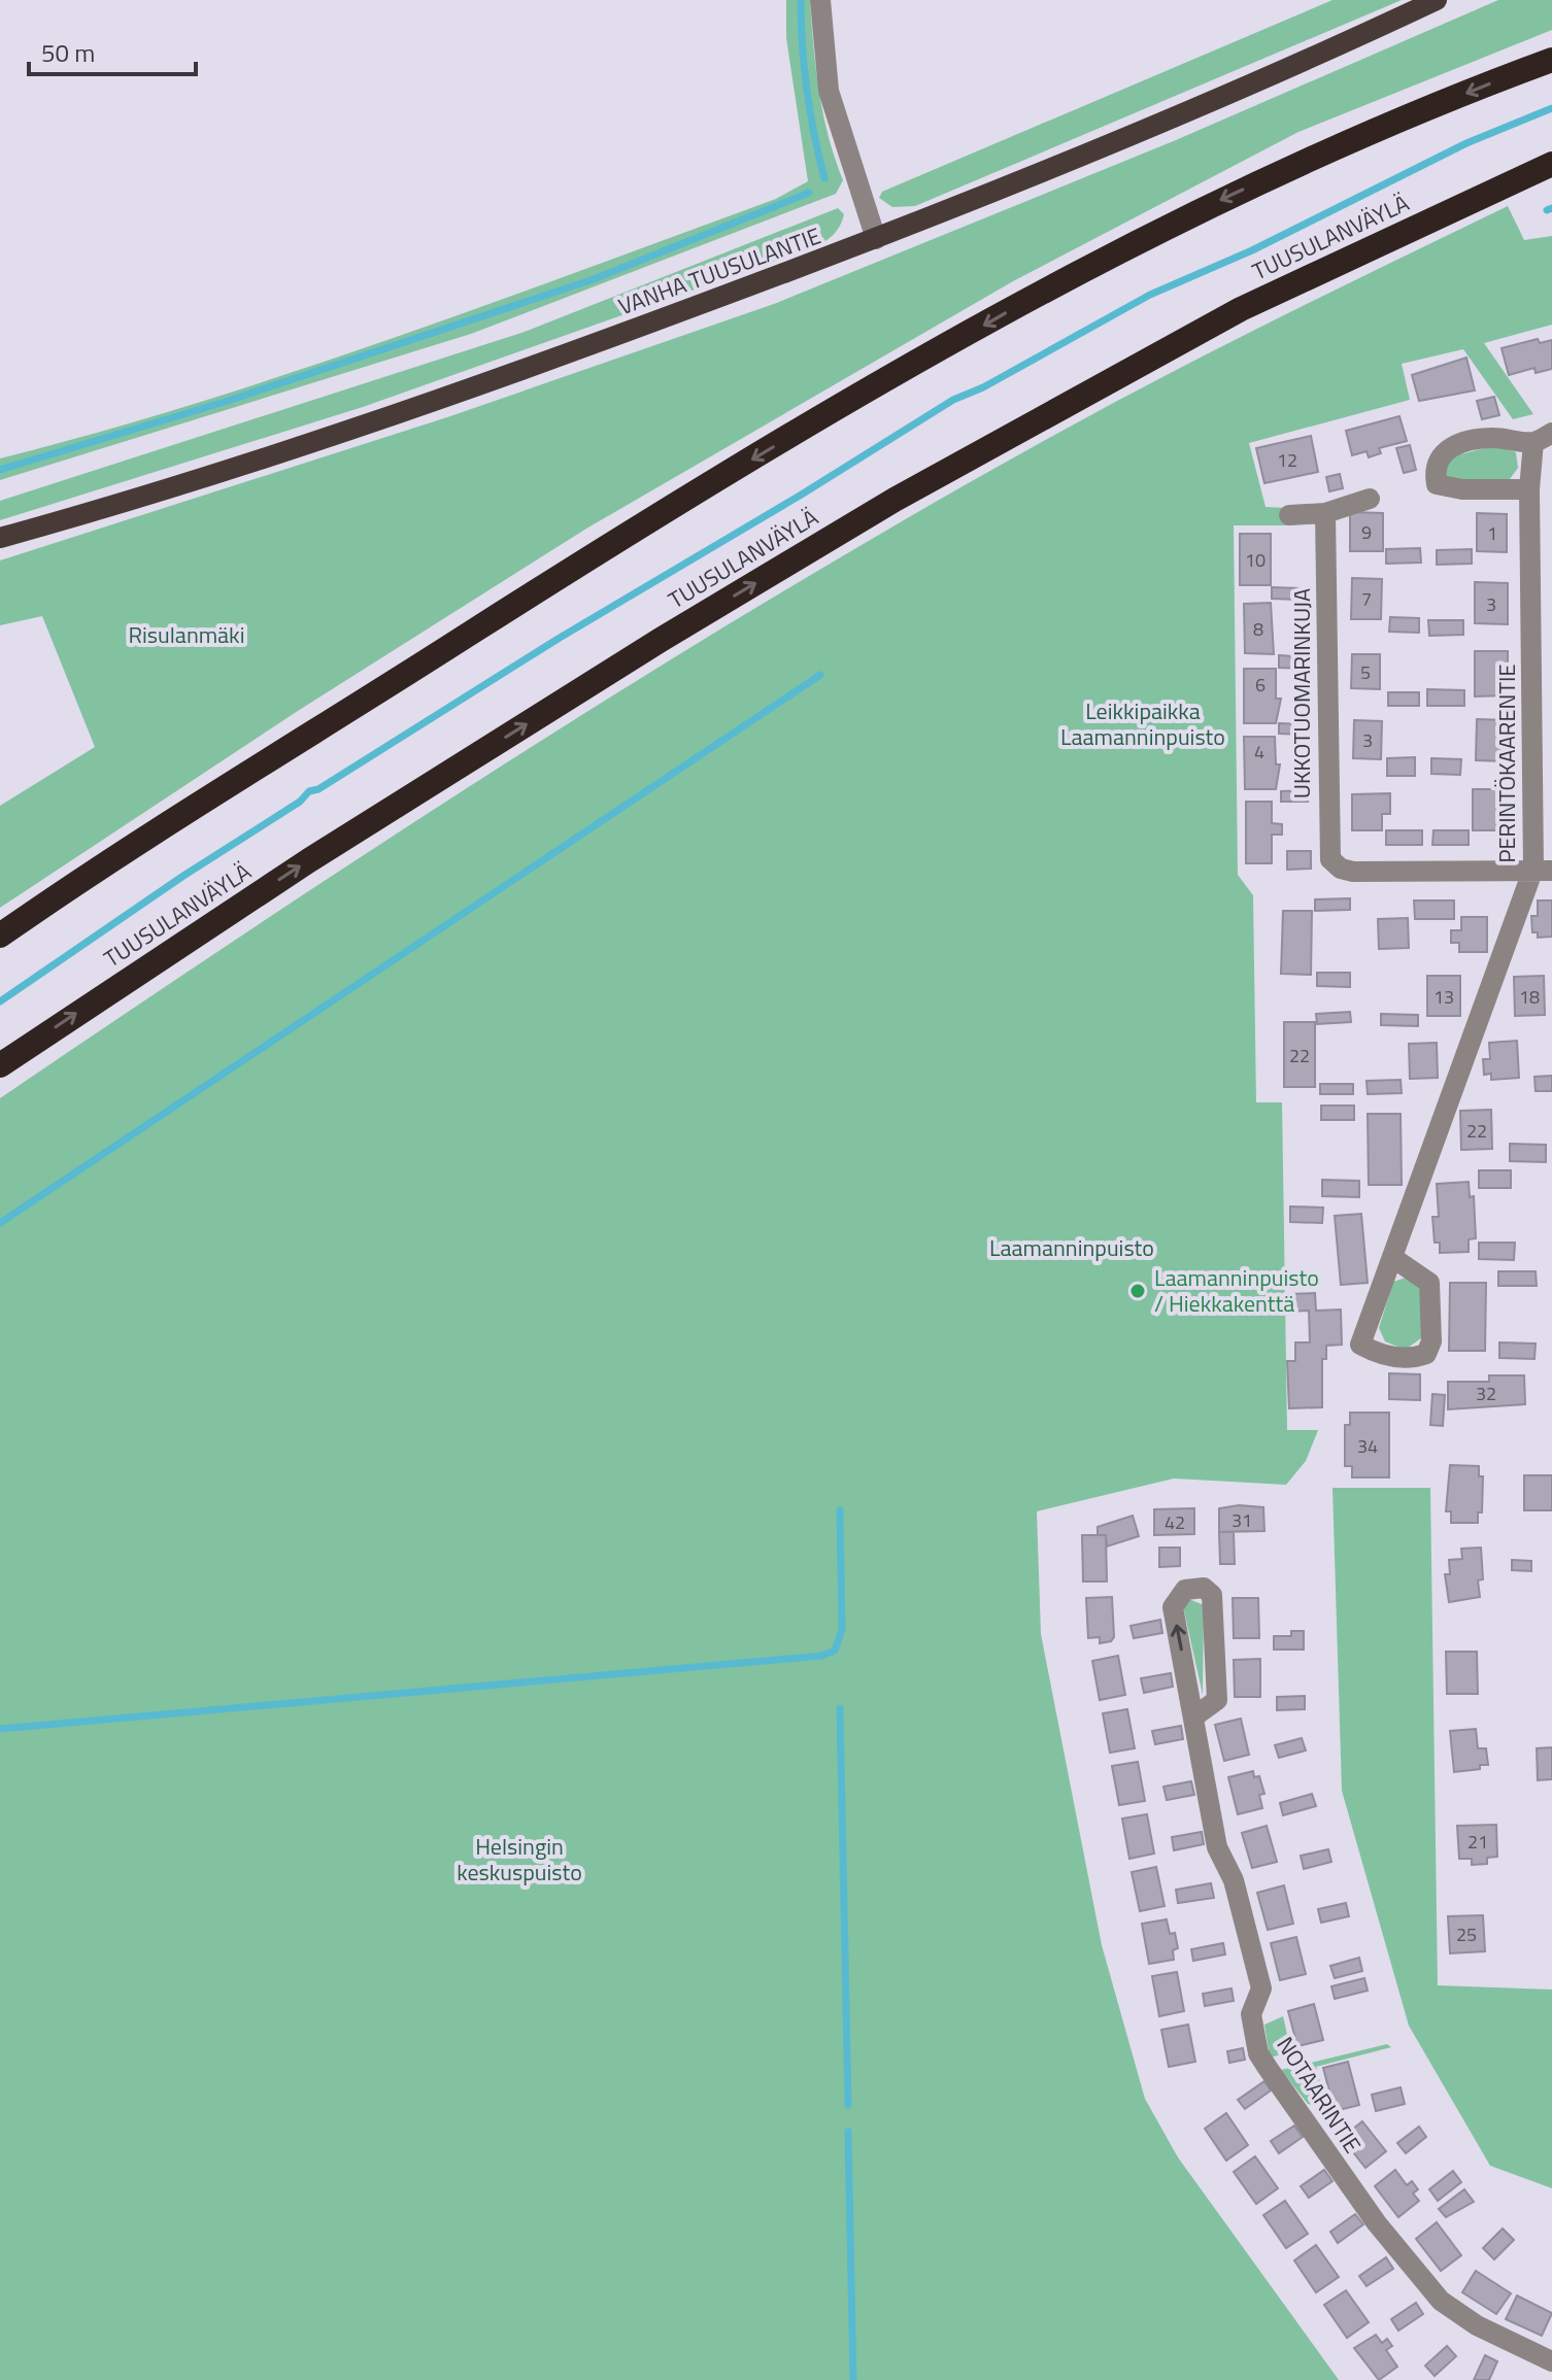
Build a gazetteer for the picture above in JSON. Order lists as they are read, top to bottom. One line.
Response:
{"streets":{"highway":["TUUSULANVÄYLÄ"],"main road":["VANHA TUUSULANTIE"],"street":["UKKOTUOMARINKUJA","PERINTÖKAARENTIE","NOTAARINTIE"]},"crossings":[["UKKOTUOMARINKUJA","PERINTÖKAARENTIE"]],"parks":["Risulanmäki","Leikkipaikka Laamanninpuisto","Laamanninpuisto","Helsingin keskuspuisto"],"places":["Laamanninpuisto / Hiekkakenttä"],"house_numbers":["12","9","1","10","7","3","8","5","6","3","4","13","18","22","22","32","34","31","42","21","25"],"scale_bar":"50 m"}
